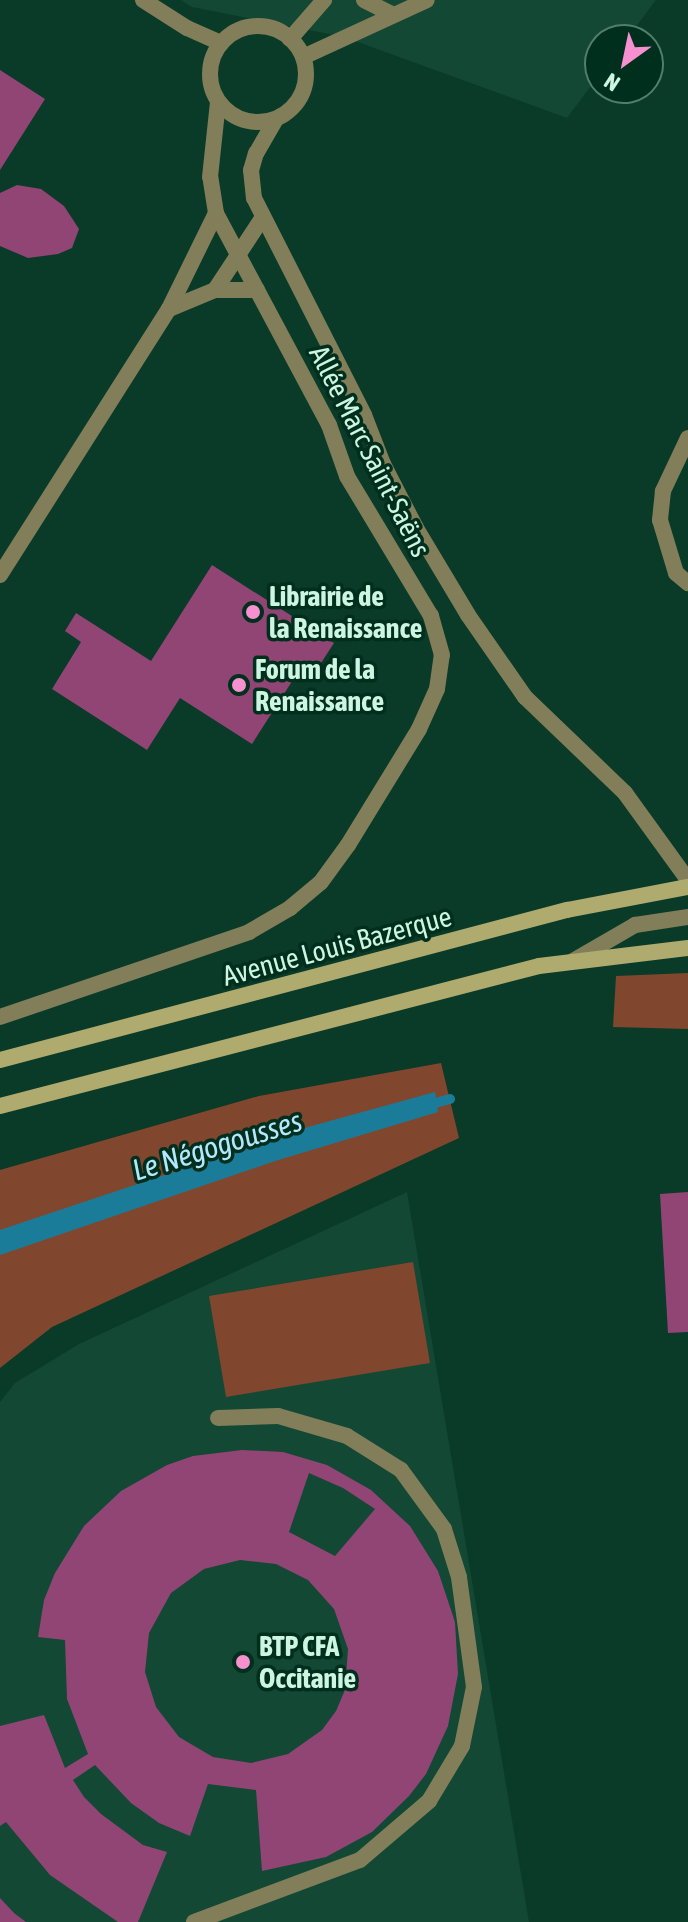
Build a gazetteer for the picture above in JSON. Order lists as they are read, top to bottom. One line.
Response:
{"streets":{"main road":["Avenue Louis Bazerque"],"street":["Allée Marc Saint-Saëns"]},"water":["Le Négogousses"],"places":["Librairie de la Renaissance","Forum de la Renaissance","BTP CFA Occitanie"],"north":"bottom left"}
